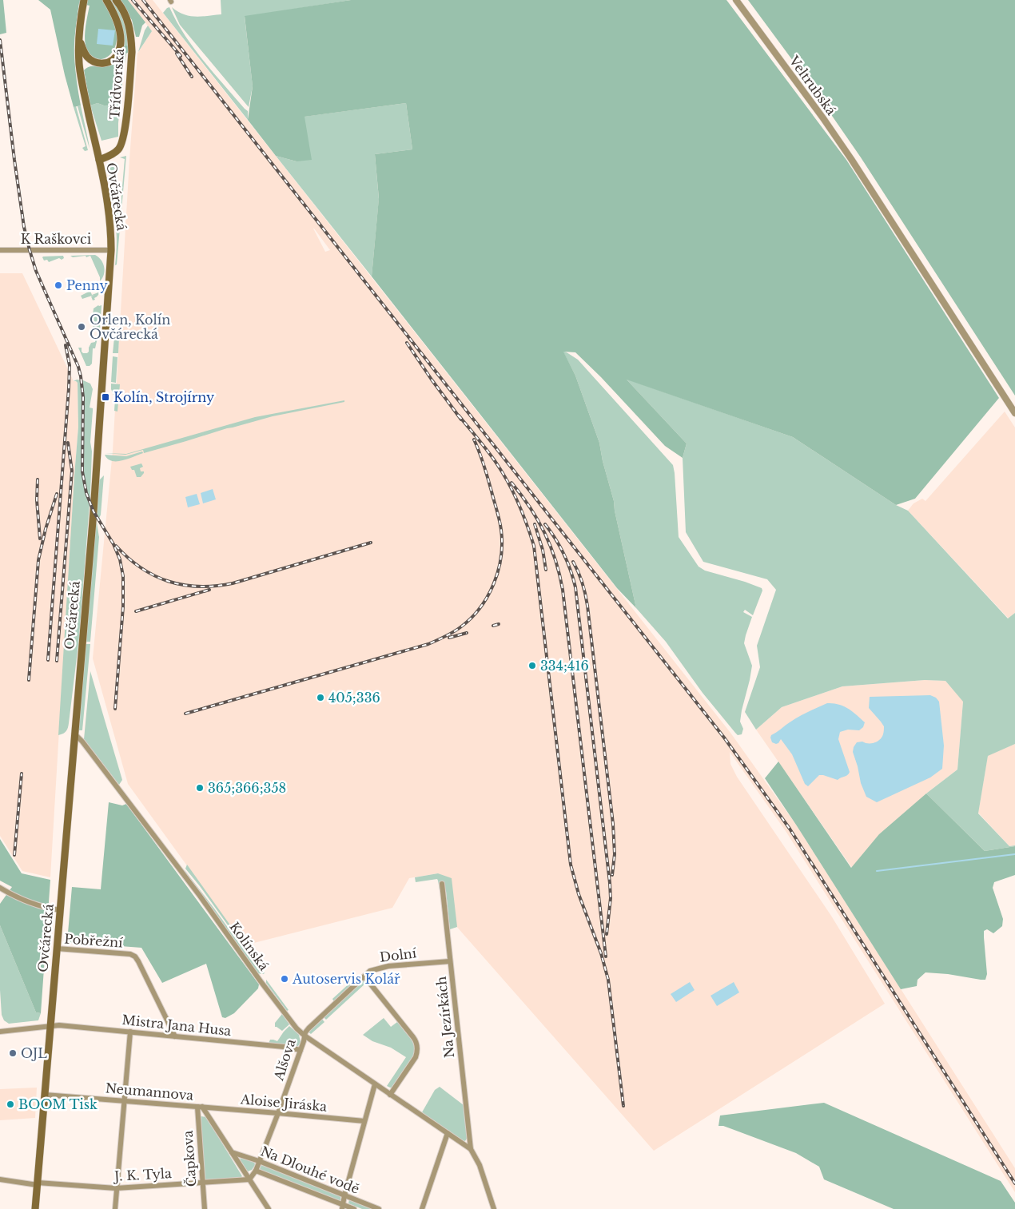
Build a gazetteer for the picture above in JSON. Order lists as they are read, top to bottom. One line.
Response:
{"streets":{"main road":["Třídvorská","Ovčárecká"],"street":["Veltrubská","K Raškovci","Pobřežní","Kolínská","Dolní","Na Jezírkách","Mistra Jana Husa","Alšova","Neumannova","Aloise Jiráska","Čapkova","Na Dlouhé vodě","J. K. Tyla"]},"crossings":[["Třídvorská","Ovčárecká"],["Ovčárecká","K Raškovci"],["Ovčárecká","Pobřežní"],["Ovčárecká","Kolínská"],["Ovčárecká","Mistra Jana Husa"],["Ovčárecká","Neumannova"],["Ovčárecká","J. K. Tyla"],["Pobřežní","Mistra Jana Husa"],["Kolínská","Dolní"],["Kolínská","Na Jezírkách"],["Kolínská","Alšova"],["Dolní","Na Jezírkách"],["Dolní","Alšova"],["Mistra Jana Husa","Alšova"],["Alšova","Neumannova"],["Alšova","Aloise Jiráska"],["Alšova","Na Dlouhé vodě"],["Alšova","J. K. Tyla"],["Neumannova","Aloise Jiráska"],["Neumannova","Čapkova"],["Neumannova","Na Dlouhé vodě"],["Neumannova","J. K. Tyla"],["Aloise Jiráska","Čapkova"],["Čapkova","J. K. Tyla"]],"places":{"other":["Penny","Orlen, Kolín Ovčárecká","334;416","405;336","365;366;358","Autoservis Kolář","OJL","BOOM Tisk"],"transit":["Kolín, Strojírny"]}}
